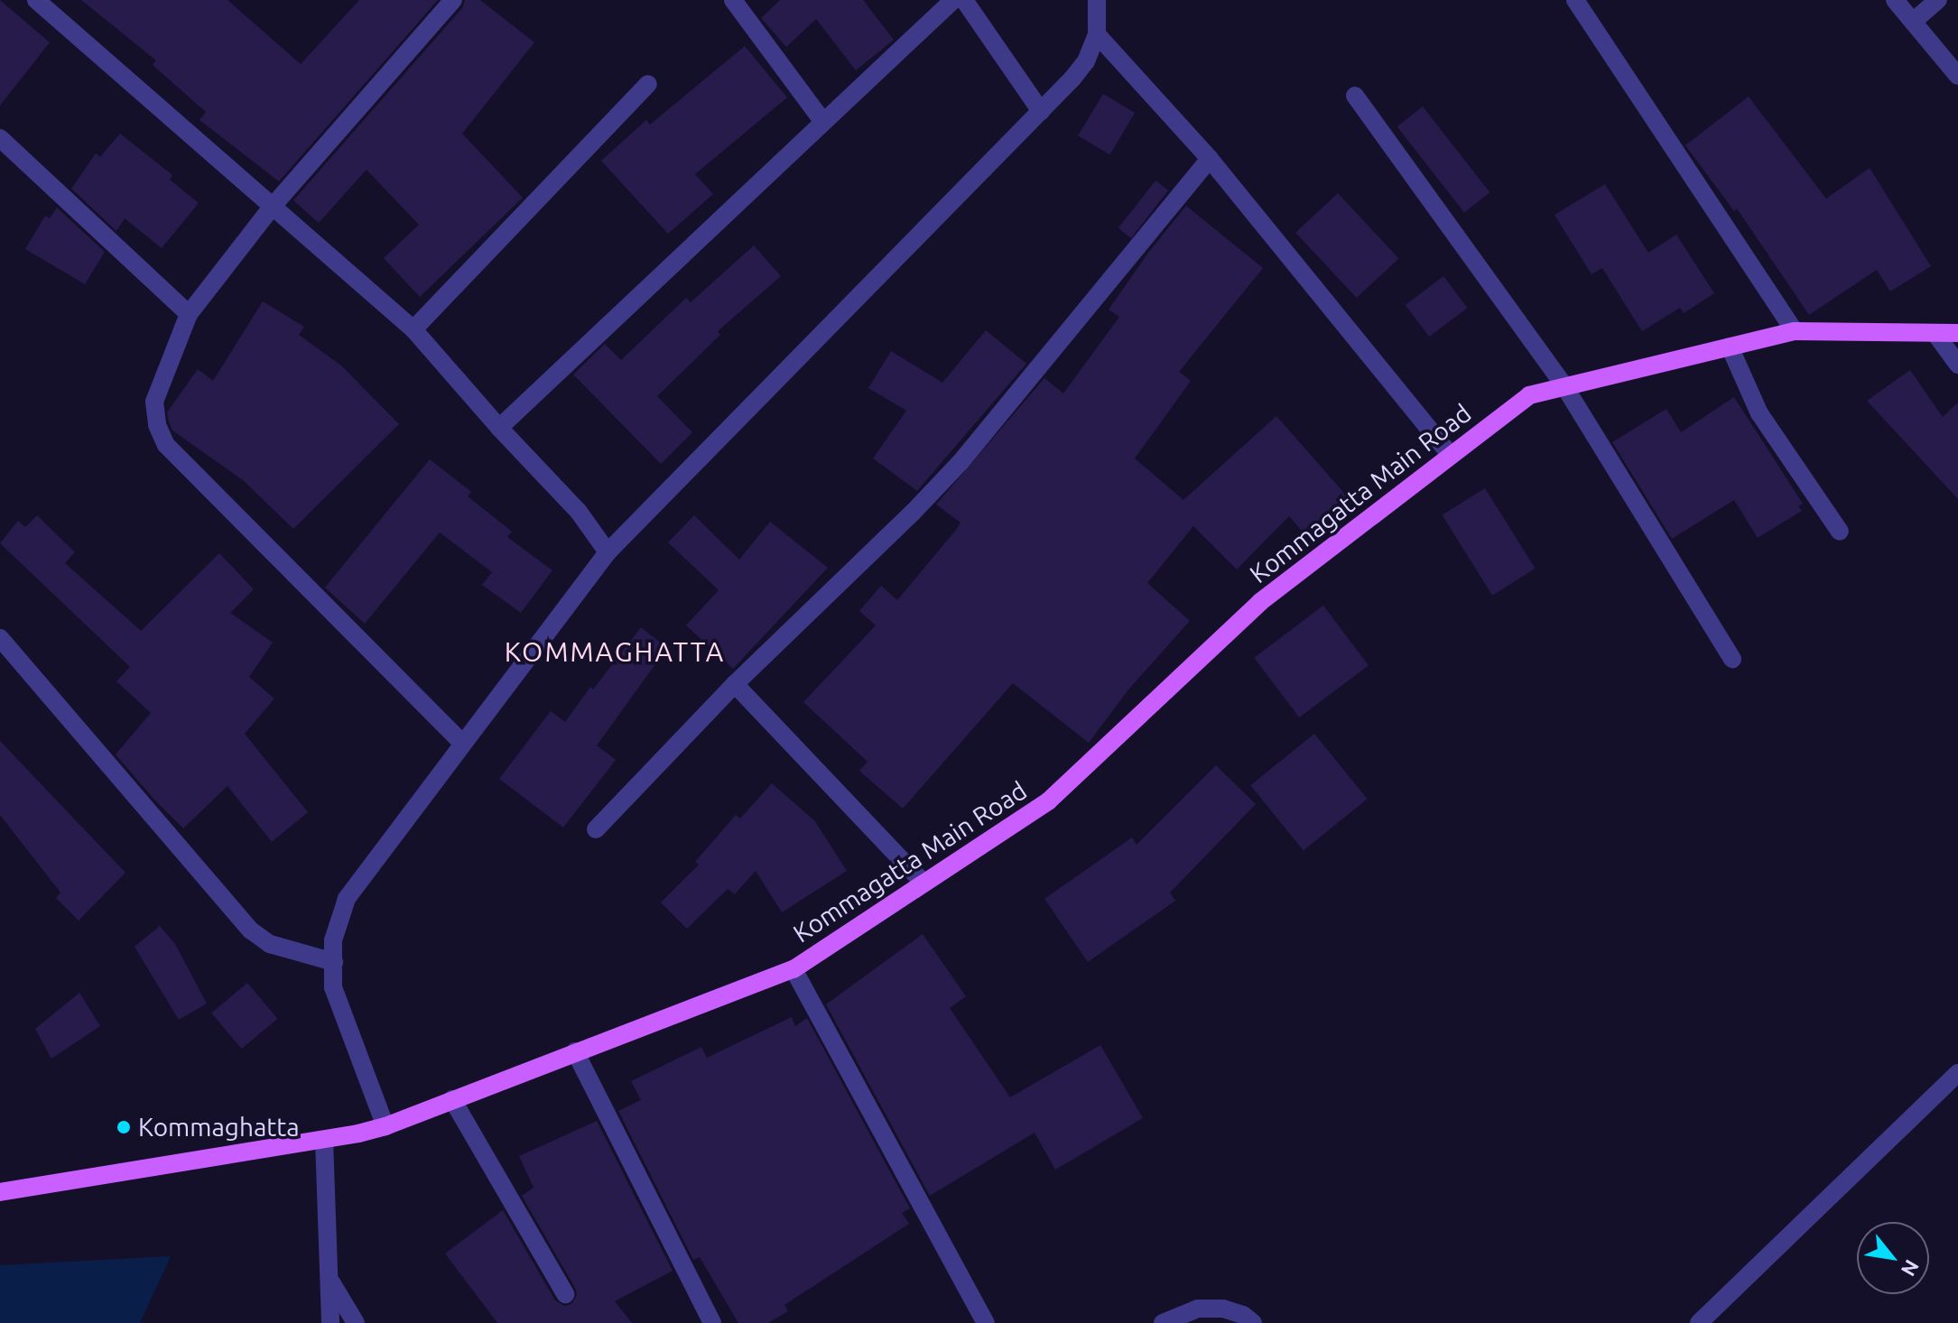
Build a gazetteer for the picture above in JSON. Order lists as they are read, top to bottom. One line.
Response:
{"streets":{"main road":["Kommagatta Main Road"]},"districts":["KOMMAGHATTA"],"places":["Kommaghatta"],"north":"bottom right"}
